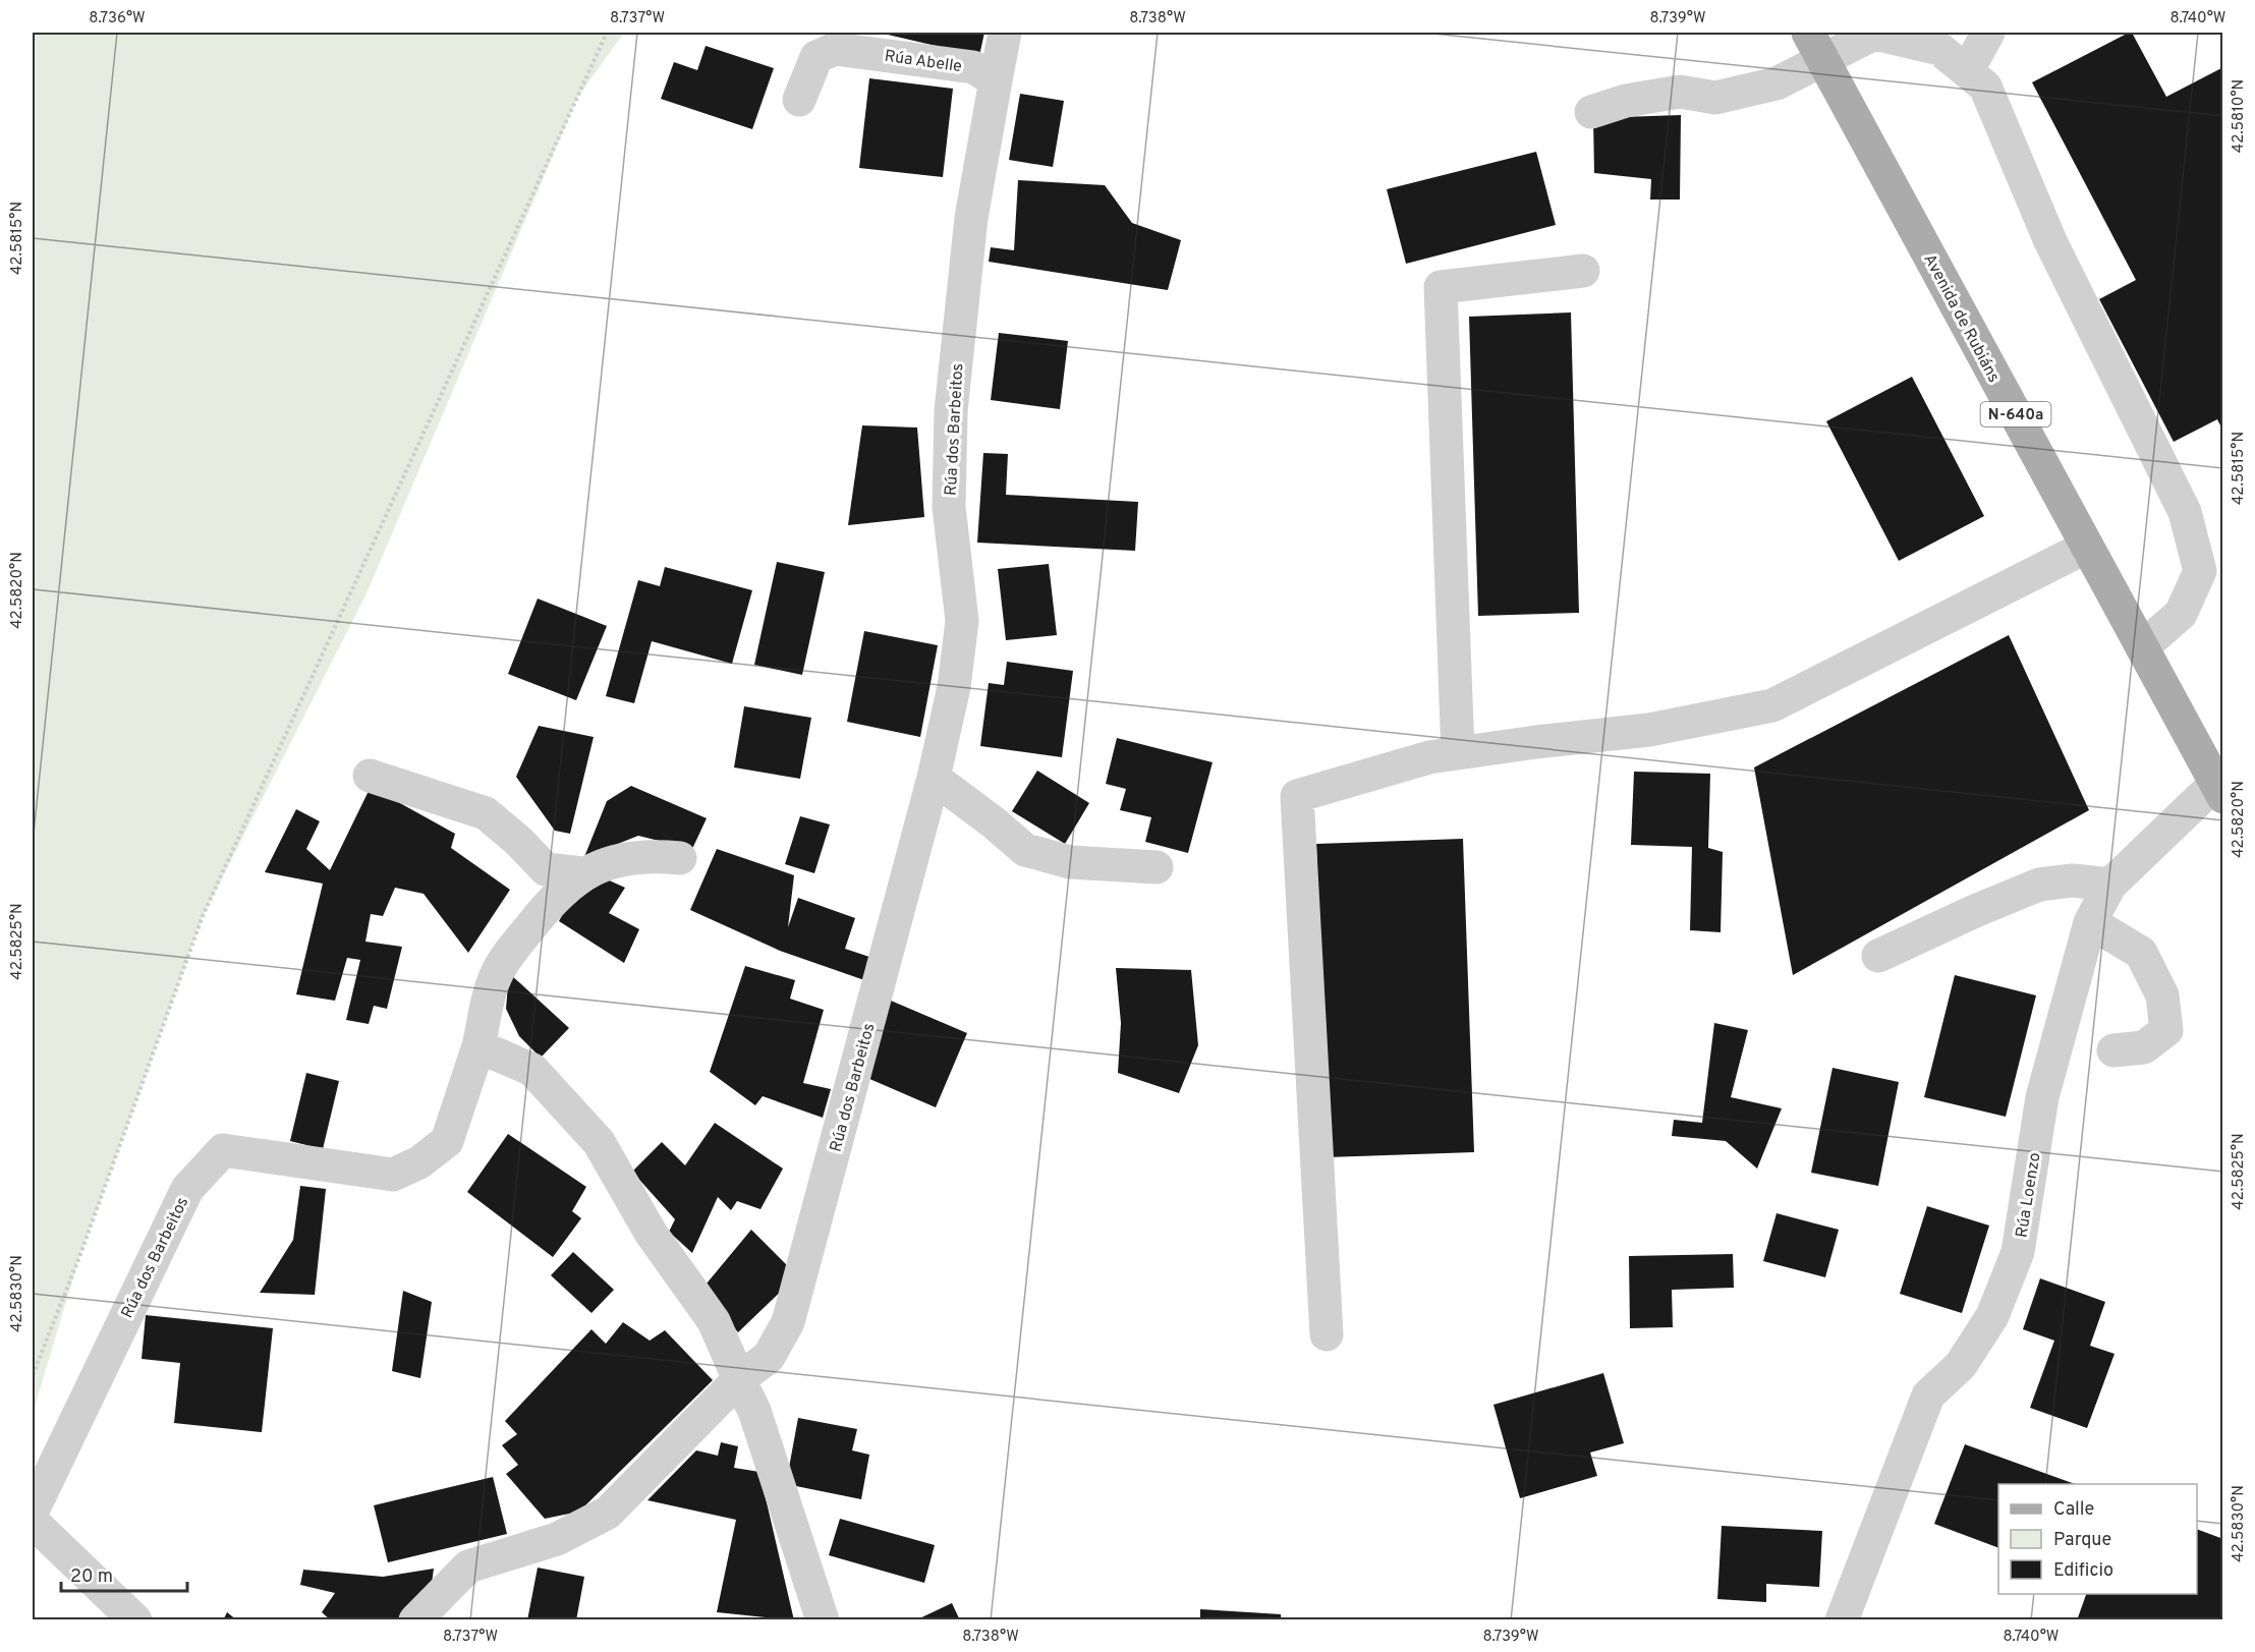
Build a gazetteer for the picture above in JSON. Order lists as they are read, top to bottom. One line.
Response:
{"streets":{"main road":["Avenida de Rubiáns","N-640a"],"street":["Rúa Abelle","Rúa dos Barbeitos","Rúa Loenzo"]},"crossings":[["Rúa Abelle","Rúa dos Barbeitos"],["Avenida de Rubiáns","Rúa Loenzo"]],"legend":["Calle","Parque","Edificio"],"scale_bar":"20 m","coordinates":["8.736°W","8.737°W","8.738°W","8.739°W","8.740°W","42.5810°N","42.5815°N","42.5820°N","42.5825°N","42.5830°N"]}
